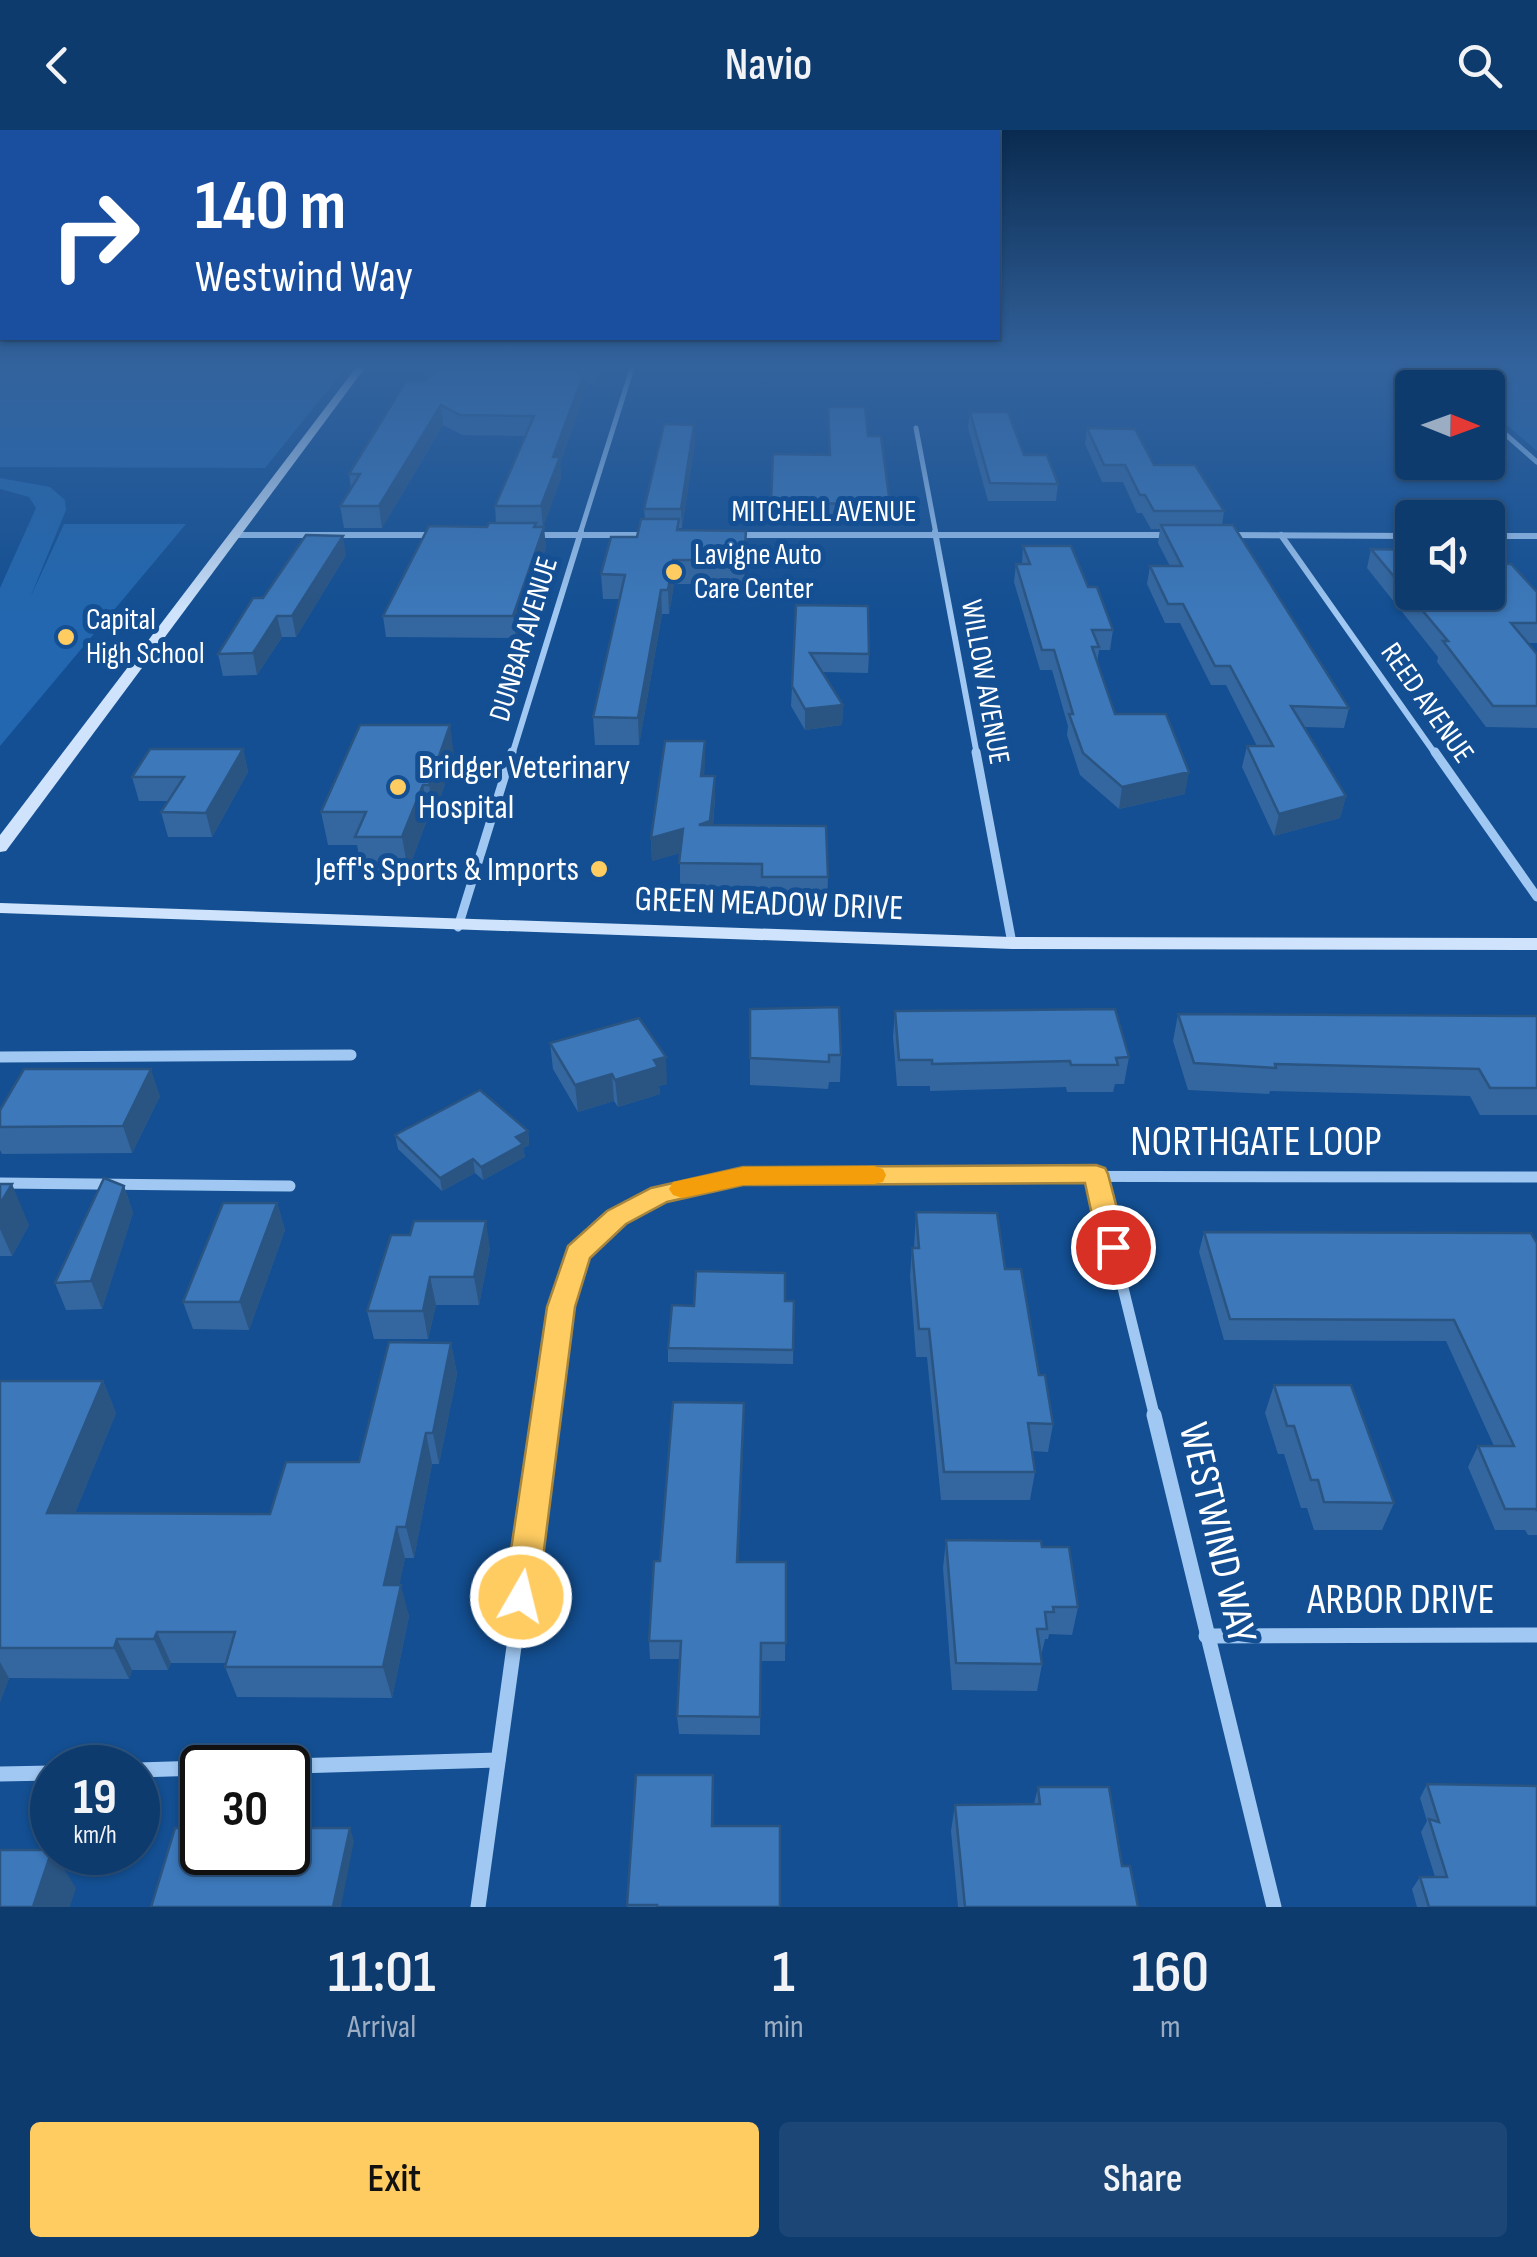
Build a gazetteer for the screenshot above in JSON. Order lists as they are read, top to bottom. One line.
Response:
{"streets":{"main road":["GREEN MEADOW DRIVE"],"street":["MITCHELL AVENUE","DUNBAR AVENUE","WILLOW AVENUE","REED AVENUE","NORTHGATE LOOP","WESTWIND WAY","ARBOR DRIVE"]},"crossings":[["MITCHELL AVENUE","WILLOW AVENUE"],["DUNBAR AVENUE","GREEN MEADOW DRIVE"],["WILLOW AVENUE","GREEN MEADOW DRIVE"],["NORTHGATE LOOP","WESTWIND WAY"],["WESTWIND WAY","ARBOR DRIVE"]],"places":["Lavigne Auto Care Center","Capital High School","Bridger Veterinary Hospital","Jeff's Sports & Imports"],"north":"right","page":{"header":"Navio","turn":["140 m","Westwind Way"],"speed":"19 km/h","limit":"30","eta":["11:01","Arrival","1","min","160","m"],"buttons":["Exit","Share"]}}
